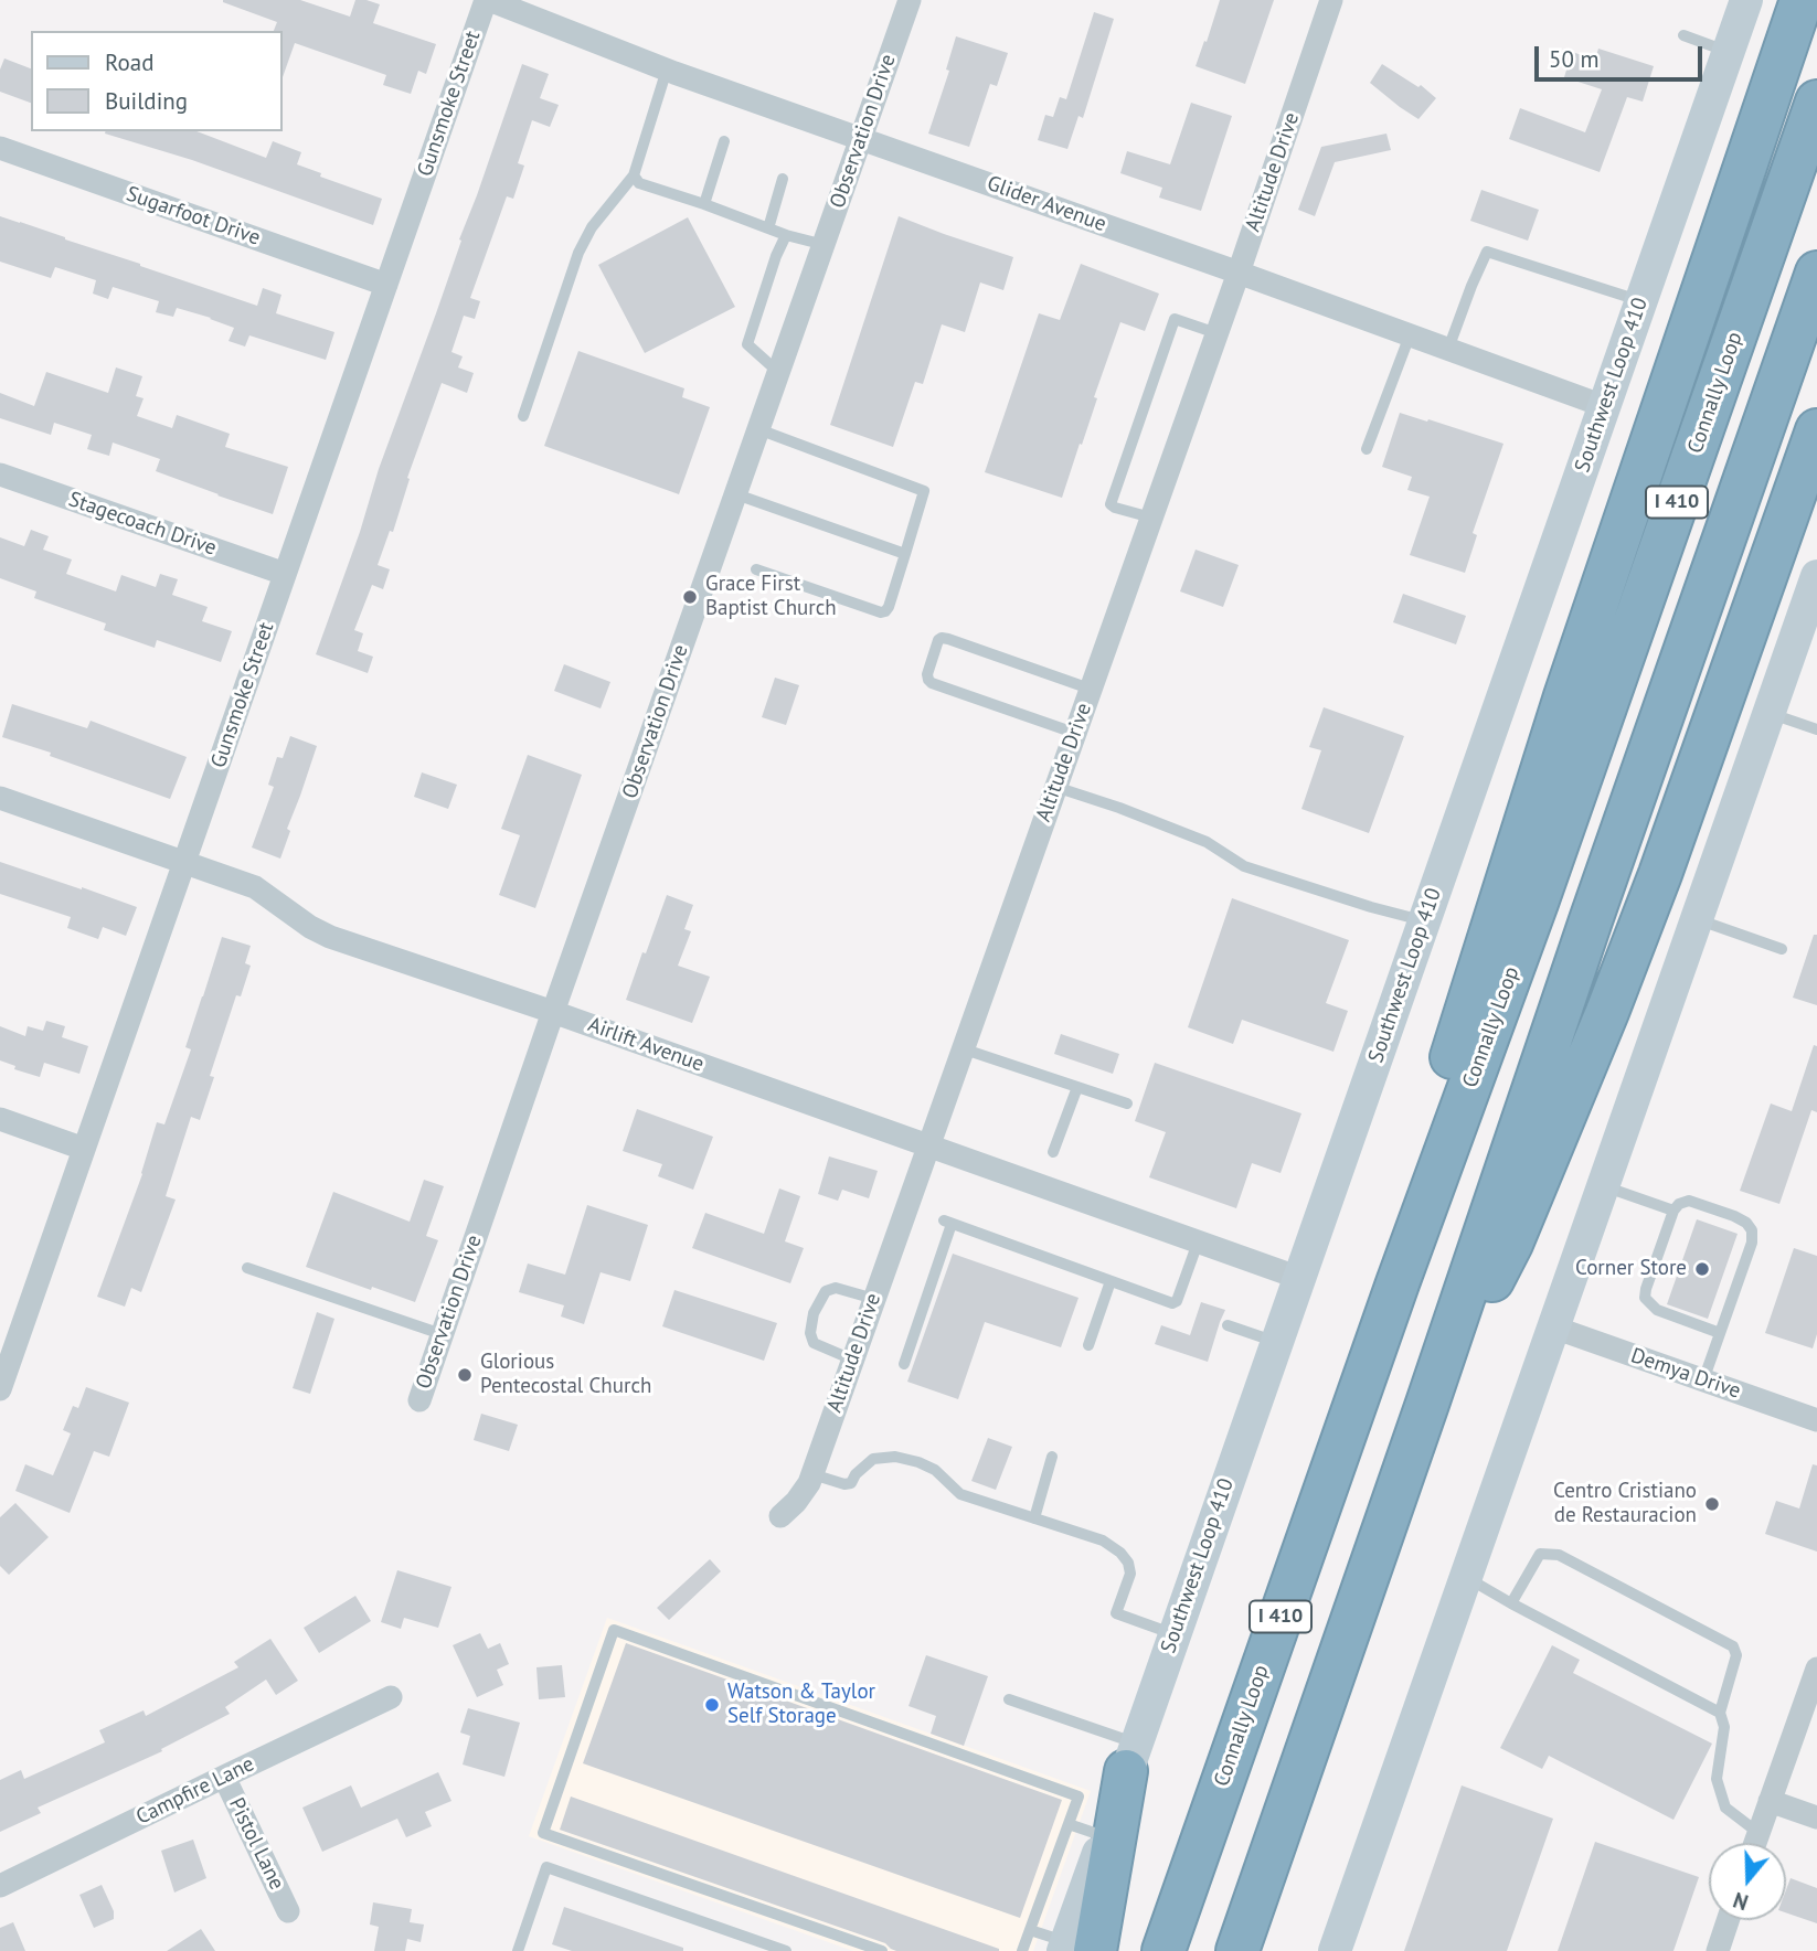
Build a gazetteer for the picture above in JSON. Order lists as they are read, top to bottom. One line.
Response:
{"streets":{"highway":["Connally Loop","I 410"],"main road":["Southwest Loop 410"],"street":["Gunsmoke Street","Observation Drive","Altitude Drive","Glider Avenue","Sugarfoot Drive","Stagecoach Drive","Airlift Avenue","Demya Drive","Campfire Lane","Pistol Lane"]},"crossings":[["Gunsmoke Street","Glider Avenue"],["Gunsmoke Street","Sugarfoot Drive"],["Gunsmoke Street","Stagecoach Drive"],["Gunsmoke Street","Airlift Avenue"],["Observation Drive","Glider Avenue"],["Observation Drive","Airlift Avenue"],["Altitude Drive","Glider Avenue"],["Altitude Drive","Airlift Avenue"],["Glider Avenue","Southwest Loop 410"],["Southwest Loop 410","Airlift Avenue"],["Campfire Lane","Pistol Lane"]],"places":["Grace First Baptist Church","Corner Store","Glorious Pentecostal Church","Centro Cristiano de Restauracion","Watson & Taylor Self Storage"],"legend":["Road","Building"],"scale_bar":"50 m","north":"bottom"}
